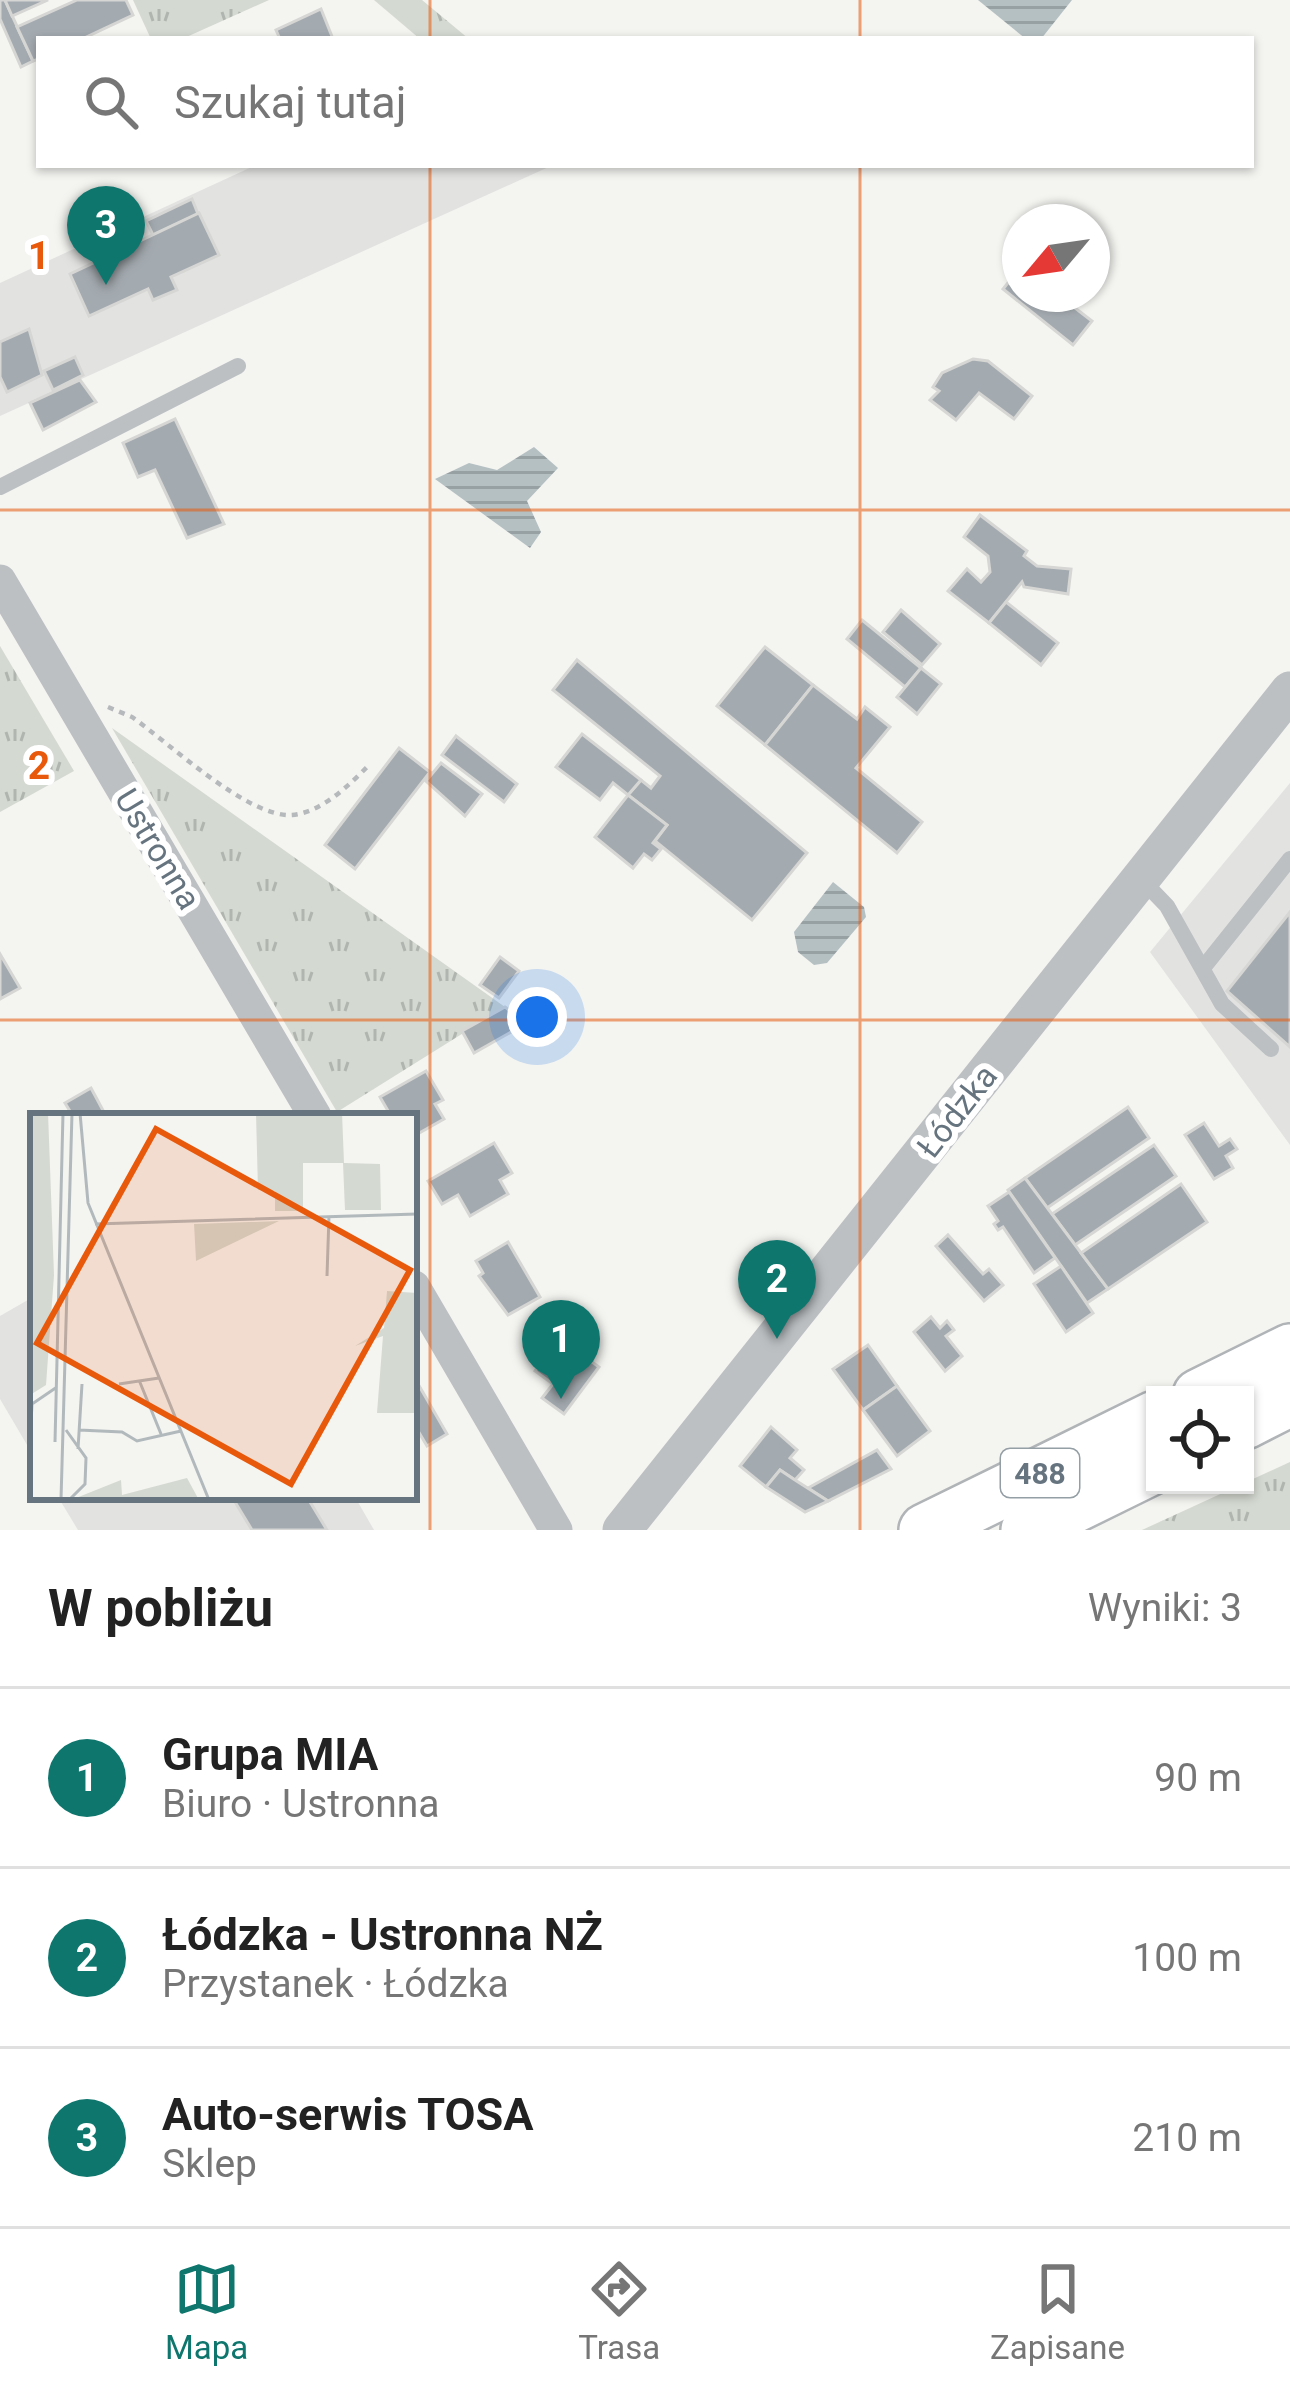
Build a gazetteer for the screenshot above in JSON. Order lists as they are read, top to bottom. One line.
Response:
{"streets":{"main road":["488"],"street":["Ustronna","Łódzka"]},"north":"bottom left","page":{"search":"Szukaj tutaj","pins":["3","2","1"],"heading":["W pobliżu","Wyniki: 3"],"list":[{"mark":"1","name":"Grupa MIA","note":"Biuro · Ustronna","value":"90 m"},{"mark":"2","name":"Łódzka - Ustronna NŻ","note":"Przystanek · Łódzka","value":"100 m"},{"mark":"3","name":"Auto-serwis TOSA","note":"Sklep","value":"210 m"}],"nav":["Mapa","Trasa","Zapisane"]},"grid":{"rows":["1","2"]}}
